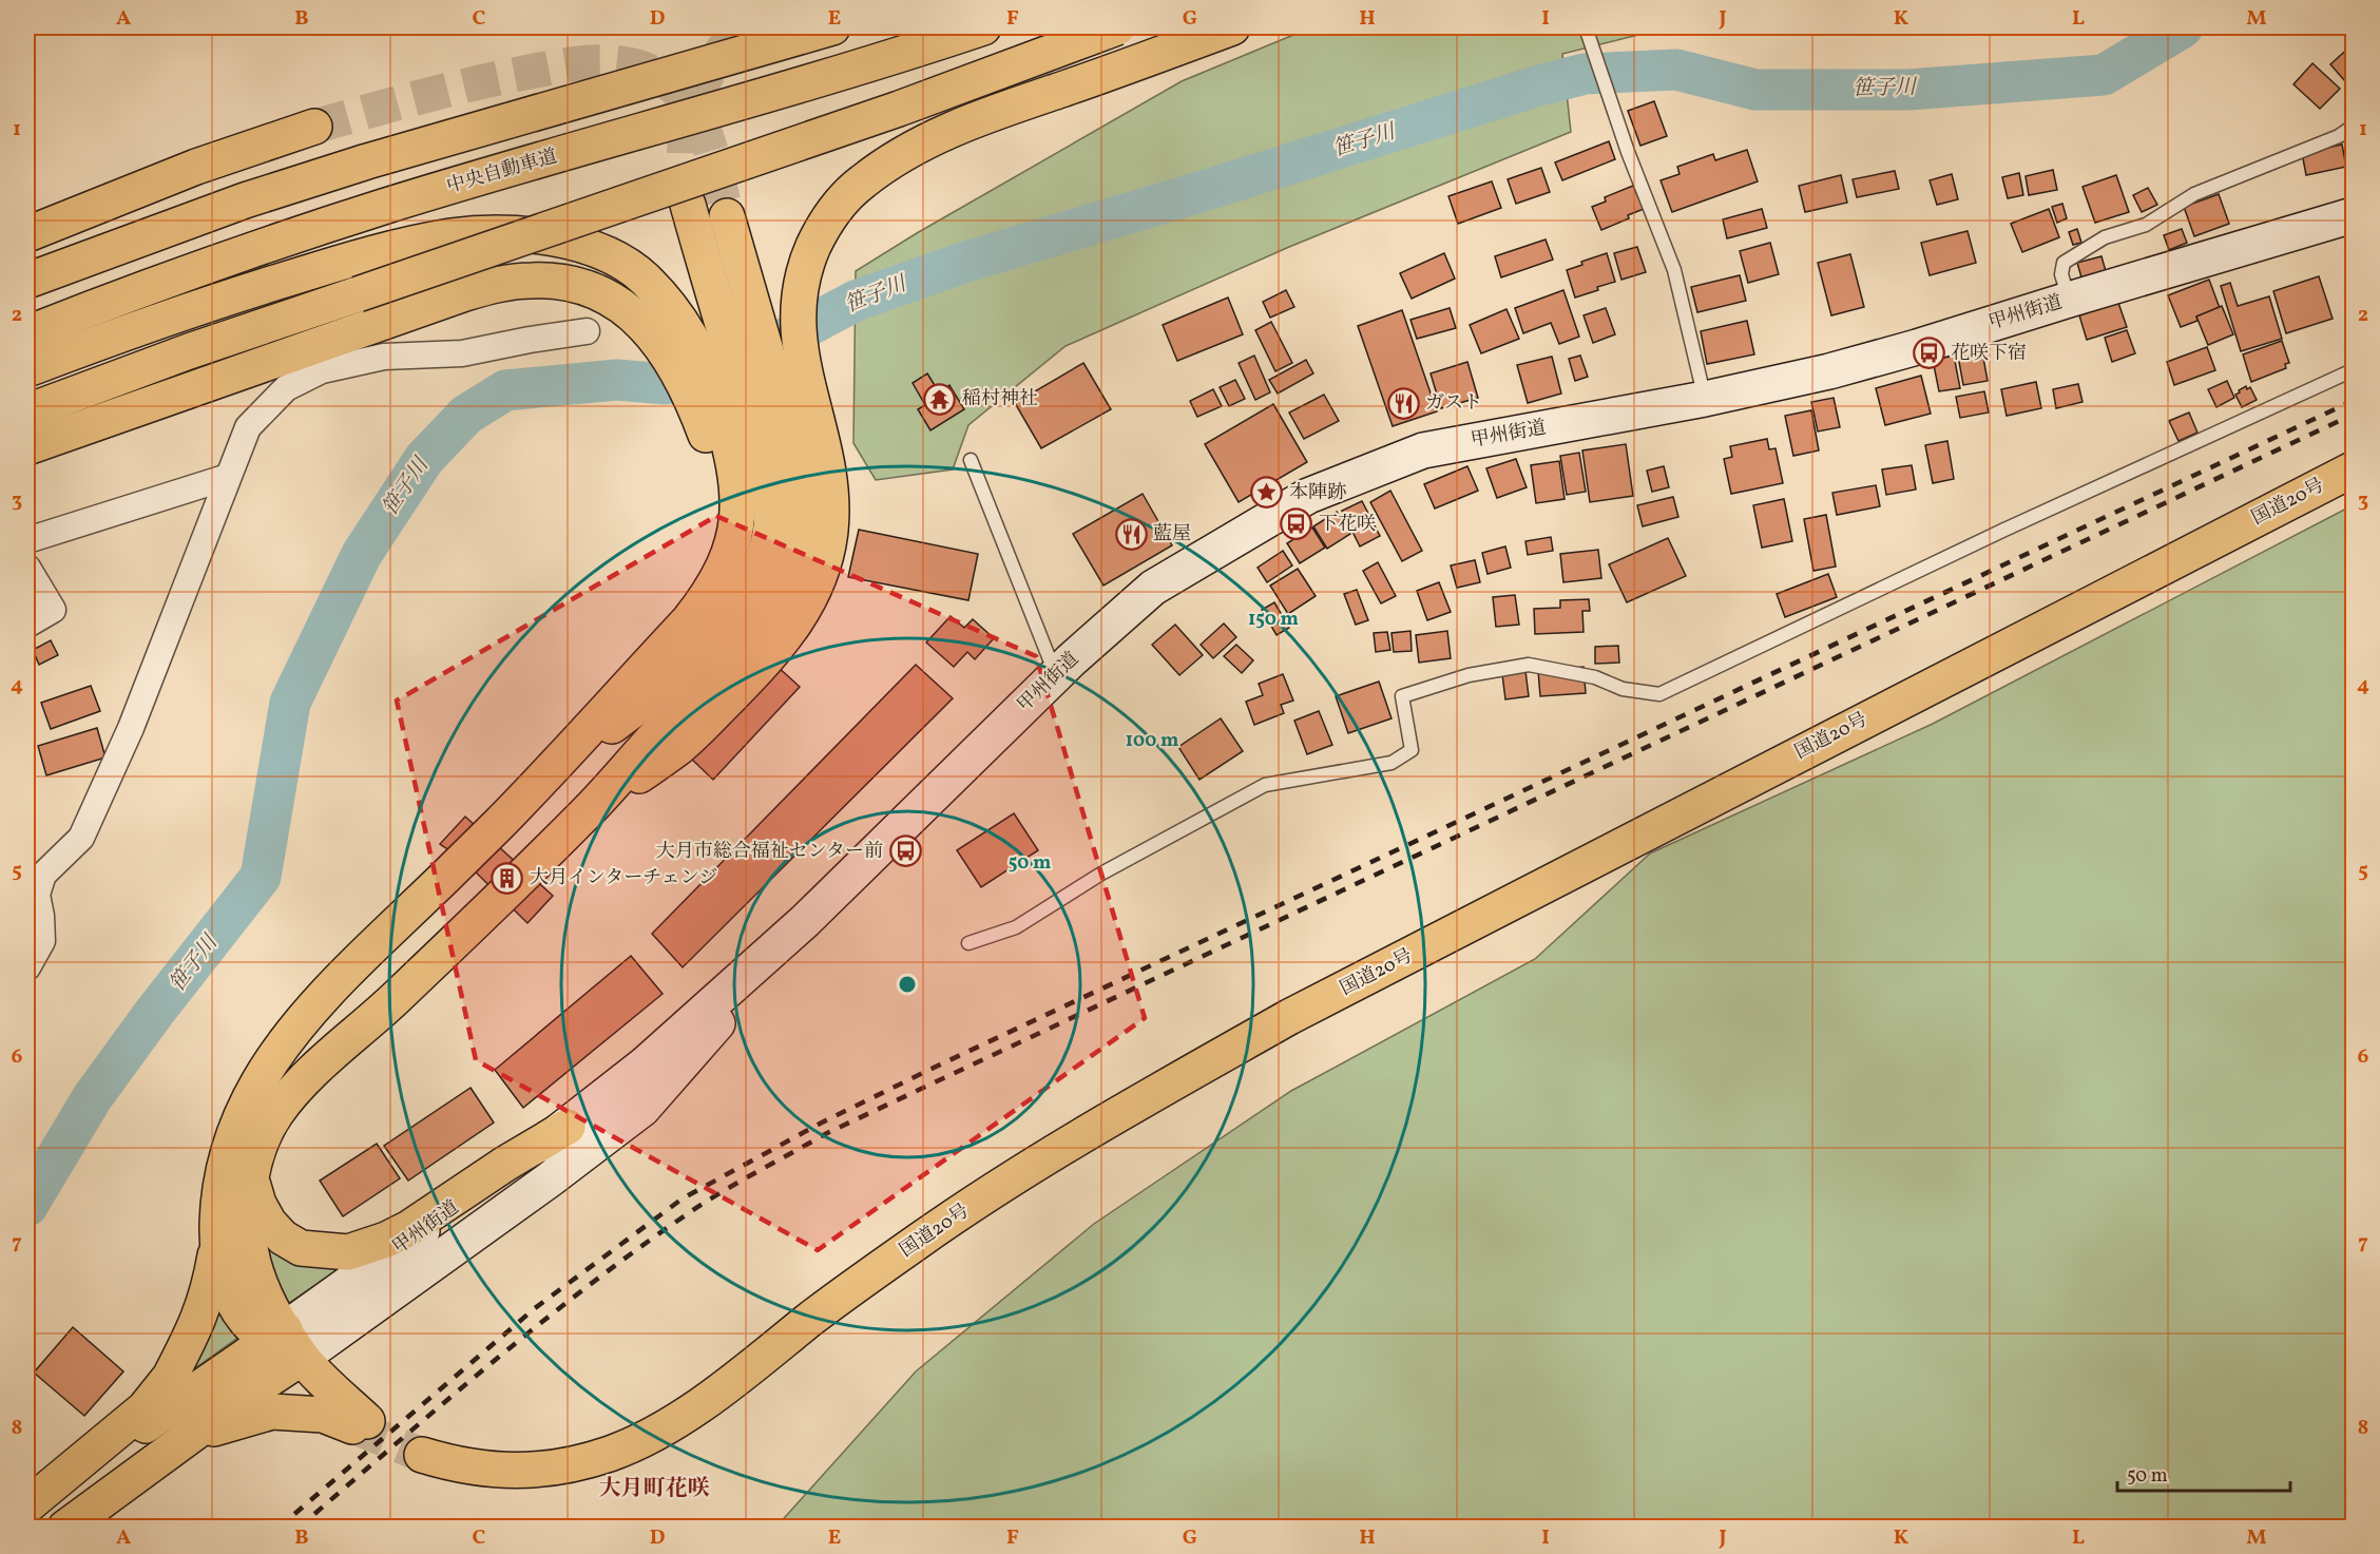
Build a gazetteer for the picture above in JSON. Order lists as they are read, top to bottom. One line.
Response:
{"streets":{"highway":["中央自動車道","甲州街道","国道20号"]},"districts":["大月町花咲"],"water":["笹子川"],"places":{"bus stop":["花咲下宿","下花咲","大月市総合福祉センター前"],"temple":["稲村神社"],"restaurant":["ガスト","藍屋"],"place":["本陣跡"],"building":["大月インターチェンジ"]},"scale_bar":"50 m","grid":{"columns":["A","B","C","D","E","F","G","H","I","J","K","L","M"],"rows":["1","2","3","4","5","6","7","8"]},"rings":["150 m","100 m","50 m"]}
